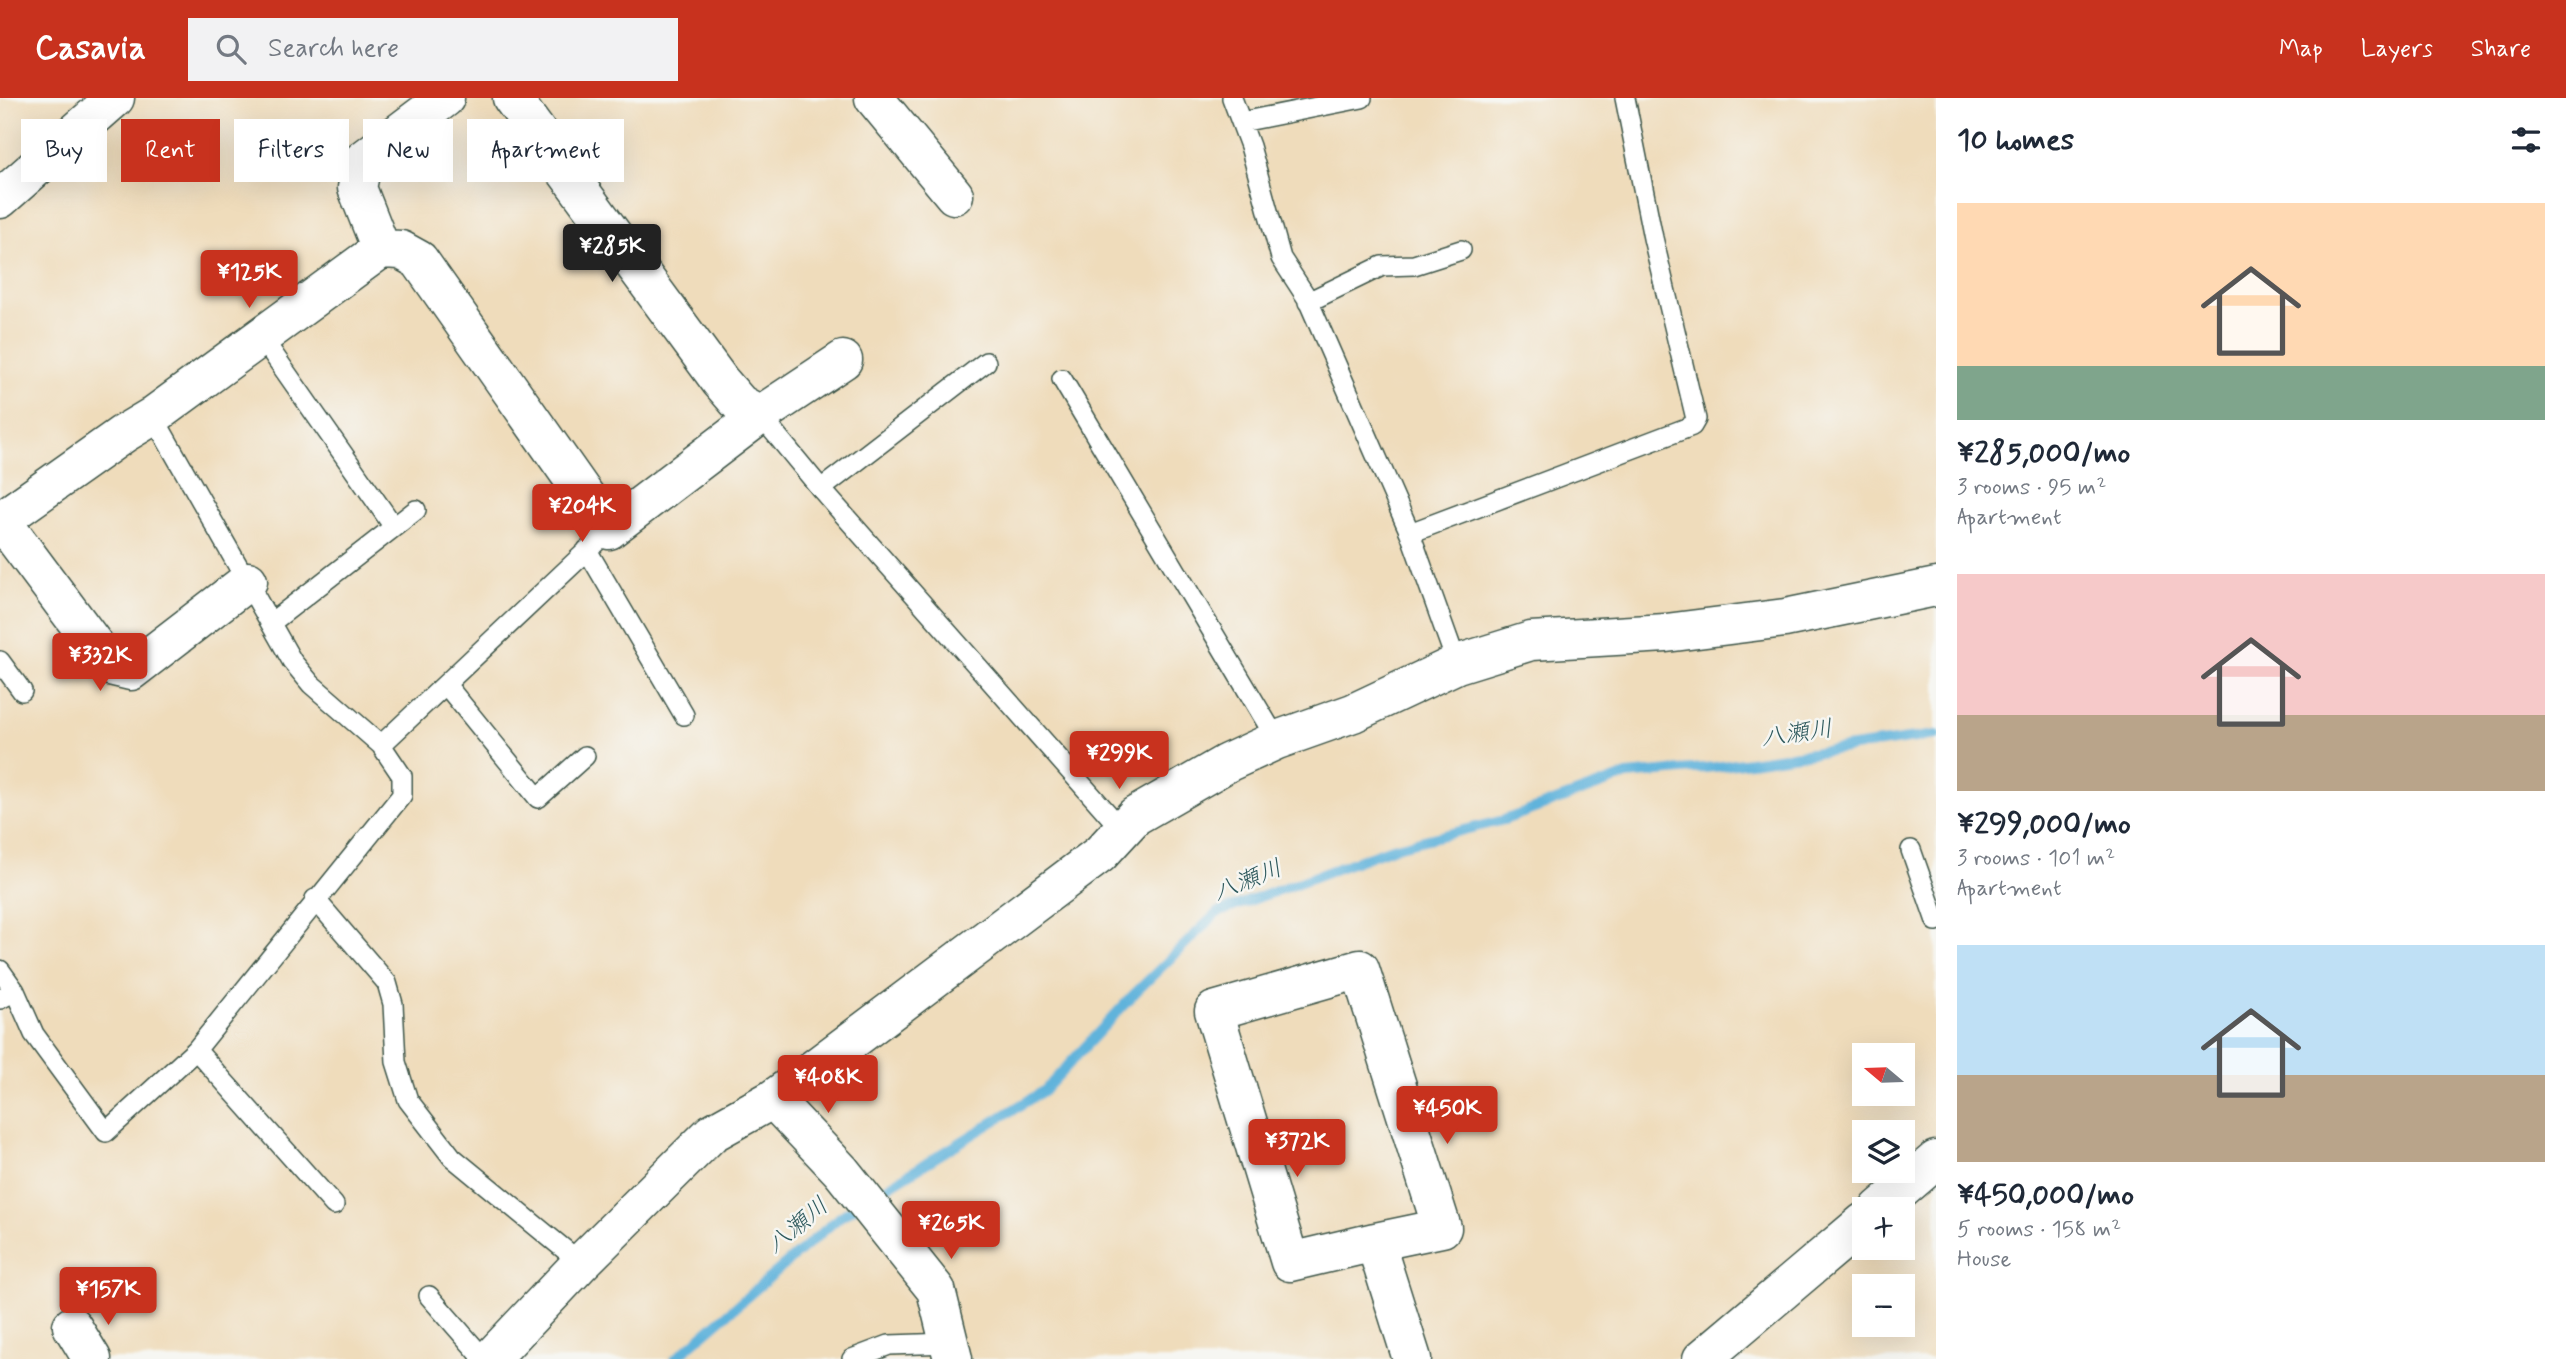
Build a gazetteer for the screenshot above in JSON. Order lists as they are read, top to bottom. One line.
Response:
{"water":["八瀬川"],"north":"left","page":{"header":"Casavia","search":"Search here","nav":["Map","Layers","Share"],"heading":"10 homes","chip":["Buy","Rent","Filters","New","Apartment"],"list":[{"name":"¥285,000/mo","note":"3 rooms · 95 m² · Apartment"},{"name":"¥299,000/mo","note":"3 rooms · 101 m² · Apartment"},{"name":"¥450,000/mo","note":"5 rooms · 158 m² · House"}],"price":["¥285K","¥125K","¥204K","¥332K","¥299K","¥408K","¥450K","¥372K","¥265K","¥157K"],"map_buttons":["+","−"]}}
